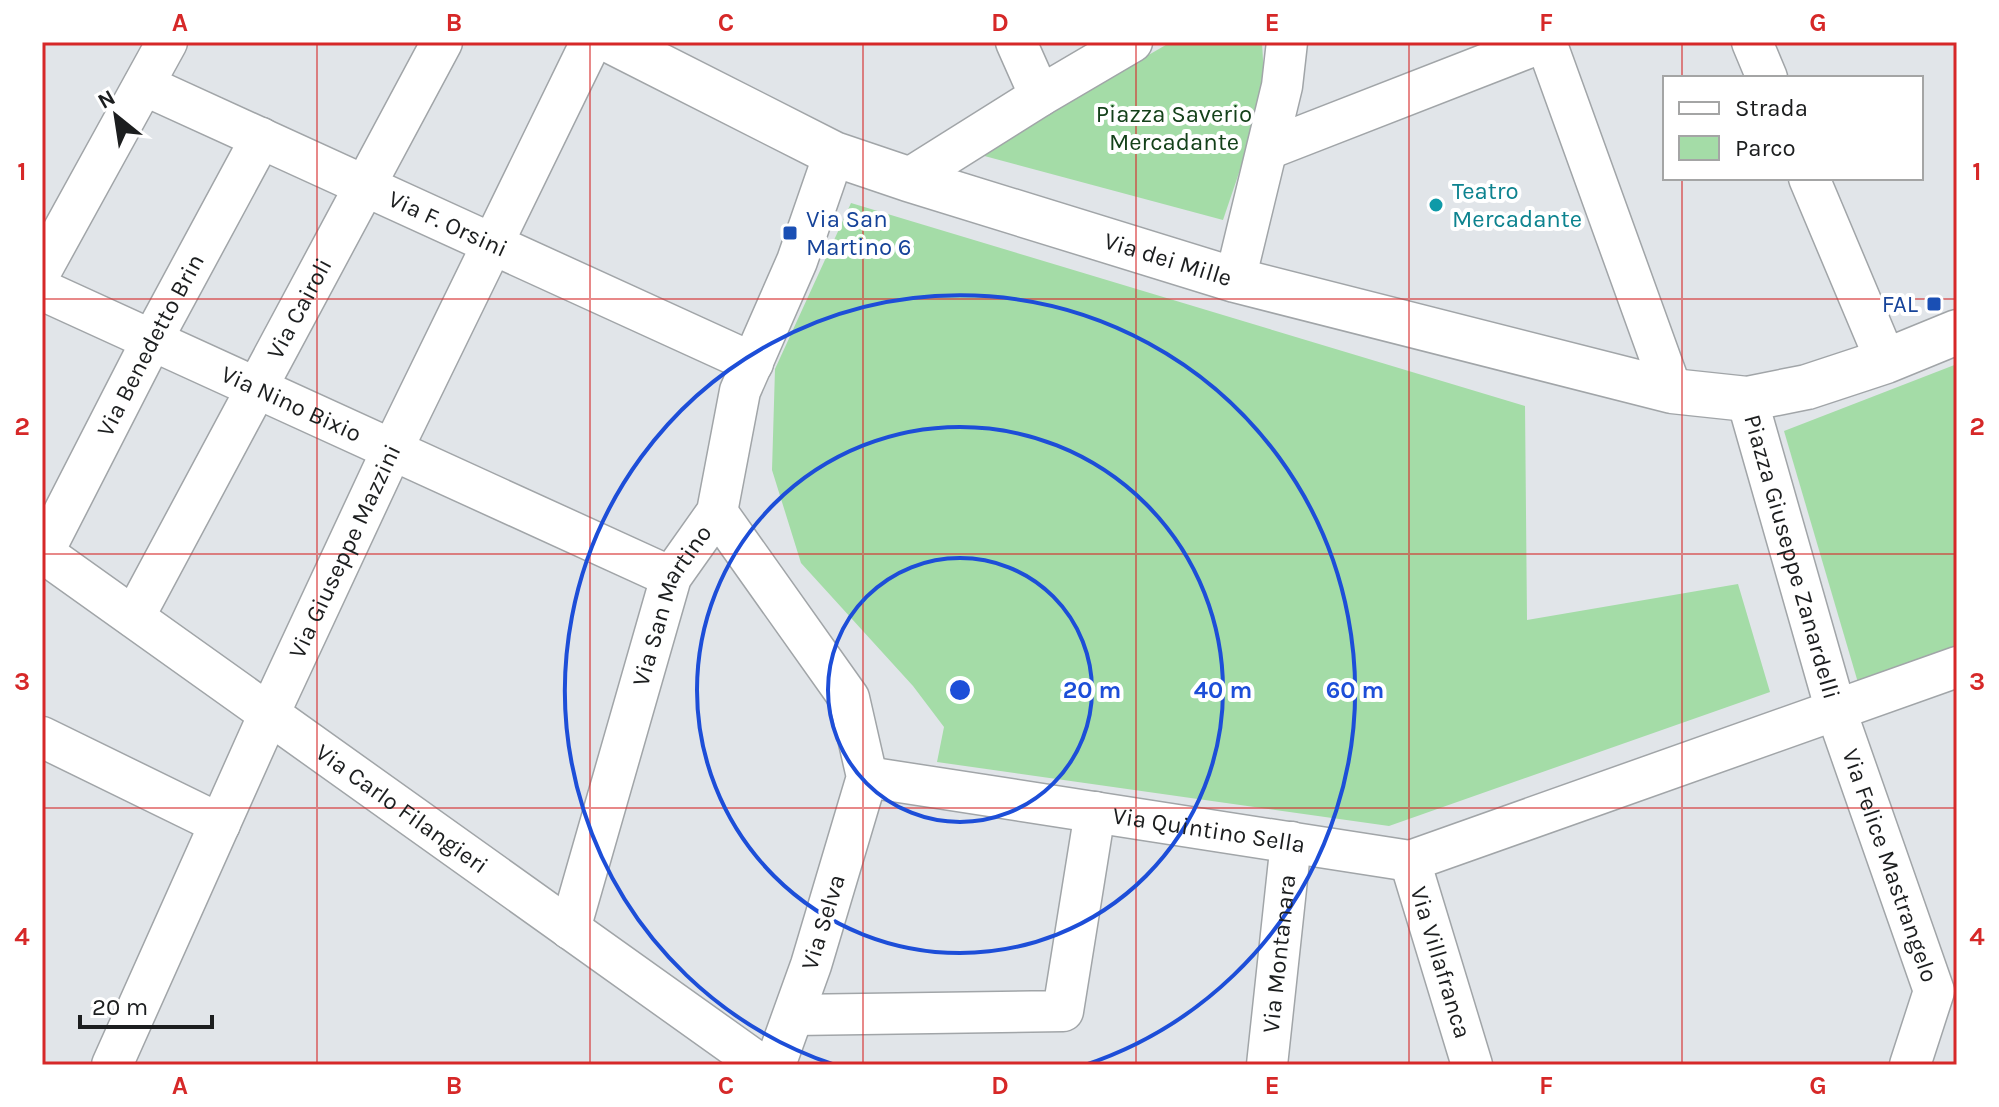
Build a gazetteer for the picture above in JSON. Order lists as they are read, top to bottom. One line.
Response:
{"streets":{"street":["Via F. Orsini","Via dei Mille","Via Cairoli","Via Benedetto Brin","Via Nino Bixio","Via Giuseppe Mazzini","Piazza Giuseppe Zanardelli","Via San Martino","Via Carlo Filangieri","Via Quintino Sella","Via Felice Mastrangelo","Via Selva","Via Montanara","Via Villafranca"]},"crossings":[["Via F. Orsini","Via Cairoli"],["Via F. Orsini","Via Benedetto Brin"],["Via F. Orsini","Via Giuseppe Mazzini"],["Via F. Orsini","Via San Martino"],["Via dei Mille","Piazza Giuseppe Zanardelli"],["Via dei Mille","Via San Martino"],["Via Cairoli","Via Nino Bixio"],["Via Cairoli","Via Carlo Filangieri"],["Via Benedetto Brin","Via Nino Bixio"],["Via Benedetto Brin","Via Carlo Filangieri"],["Via Nino Bixio","Via Giuseppe Mazzini"],["Via Nino Bixio","Via San Martino"],["Via Giuseppe Mazzini","Via Carlo Filangieri"],["Piazza Giuseppe Zanardelli","Via Quintino Sella"],["Piazza Giuseppe Zanardelli","Via Felice Mastrangelo"],["Via San Martino","Via Carlo Filangieri"],["Via Quintino Sella","Via Felice Mastrangelo"],["Via Quintino Sella","Via Selva"],["Via Quintino Sella","Via Montanara"],["Via Quintino Sella","Via Villafranca"]],"parks":["Piazza Saverio Mercadante"],"places":{"other":["Teatro Mercadante"],"transit":["Via San Martino 6","FAL"]},"legend":["Strada","Parco"],"scale_bar":"20 m","north":"top left","grid":{"columns":["A","B","C","D","E","F","G"],"rows":["1","2","3","4"]},"rings":["20 m","40 m","60 m"]}
